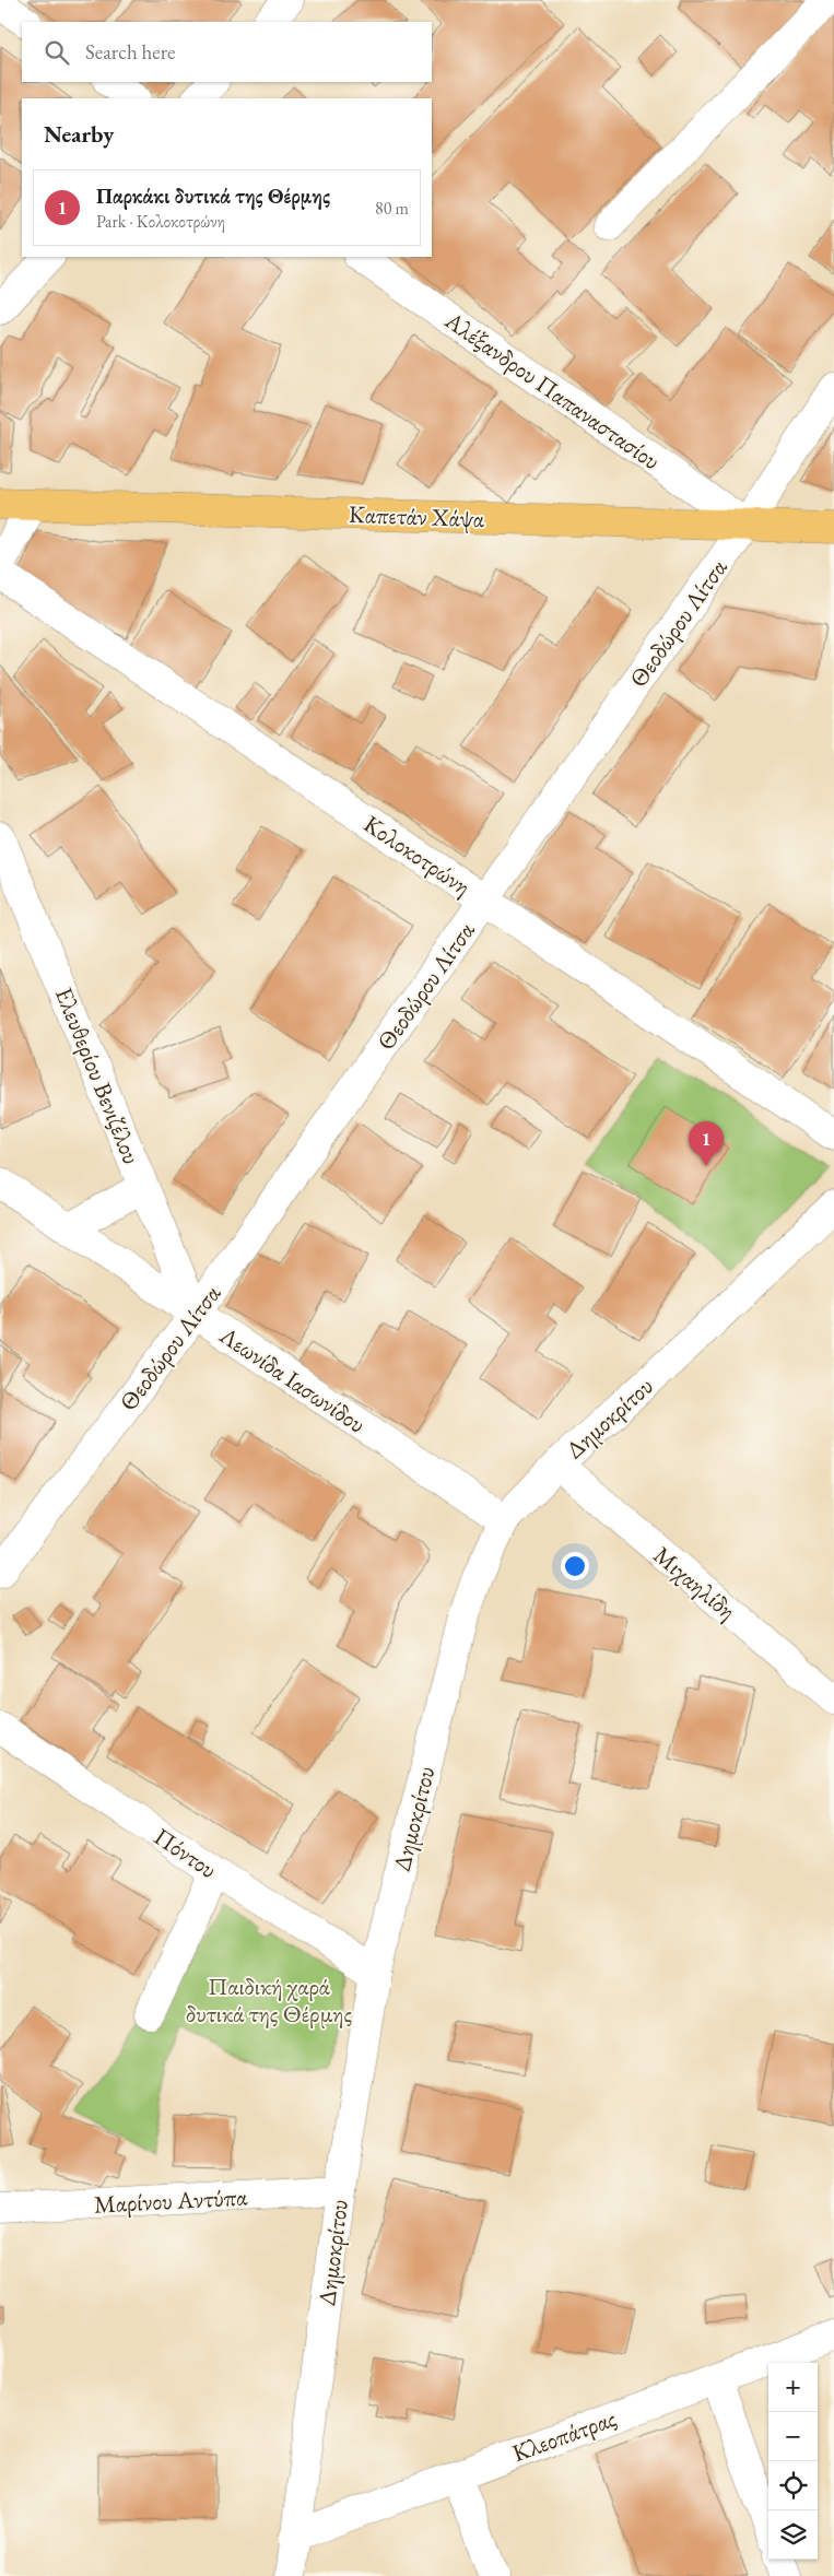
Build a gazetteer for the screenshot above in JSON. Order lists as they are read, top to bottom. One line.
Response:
{"streets":{"main road":["Καπετάν Χάψα"],"street":["Αλέξανδρου Παπαναστασίου","Θεοδώρου Λίτσα","Κολοκοτρώνη","Ελευθερίου Βενιζέλου","Λεωνίδα Ιασωνίδου","Δημοκρίτου","Μιχαηλίδη","Πόντου","Μαρίνου Αντύπα","Κλεοπάτρας"]},"crossings":[["Αλέξανδρου Παπαναστασίου","Καπετάν Χάψα"],["Αλέξανδρου Παπαναστασίου","Θεοδώρου Λίτσα"],["Καπετάν Χάψα","Θεοδώρου Λίτσα"],["Θεοδώρου Λίτσα","Κολοκοτρώνη"],["Θεοδώρου Λίτσα","Ελευθερίου Βενιζέλου"],["Θεοδώρου Λίτσα","Λεωνίδα Ιασωνίδου"],["Ελευθερίου Βενιζέλου","Λεωνίδα Ιασωνίδου"],["Λεωνίδα Ιασωνίδου","Δημοκρίτου"],["Δημοκρίτου","Μιχαηλίδη"],["Δημοκρίτου","Πόντου"],["Δημοκρίτου","Μαρίνου Αντύπα"],["Δημοκρίτου","Κλεοπάτρας"]],"parks":["Παιδική χαρά δυτικά της Θέρμης"],"page":{"search":"Search here","heading":"Nearby","list":[{"mark":"1","name":"Παρκάκι δυτικά της Θέρμης","note":"Park · Κολοκοτρώνη","value":"80 m"}],"pins":"1","map_buttons":["+","−"]}}
